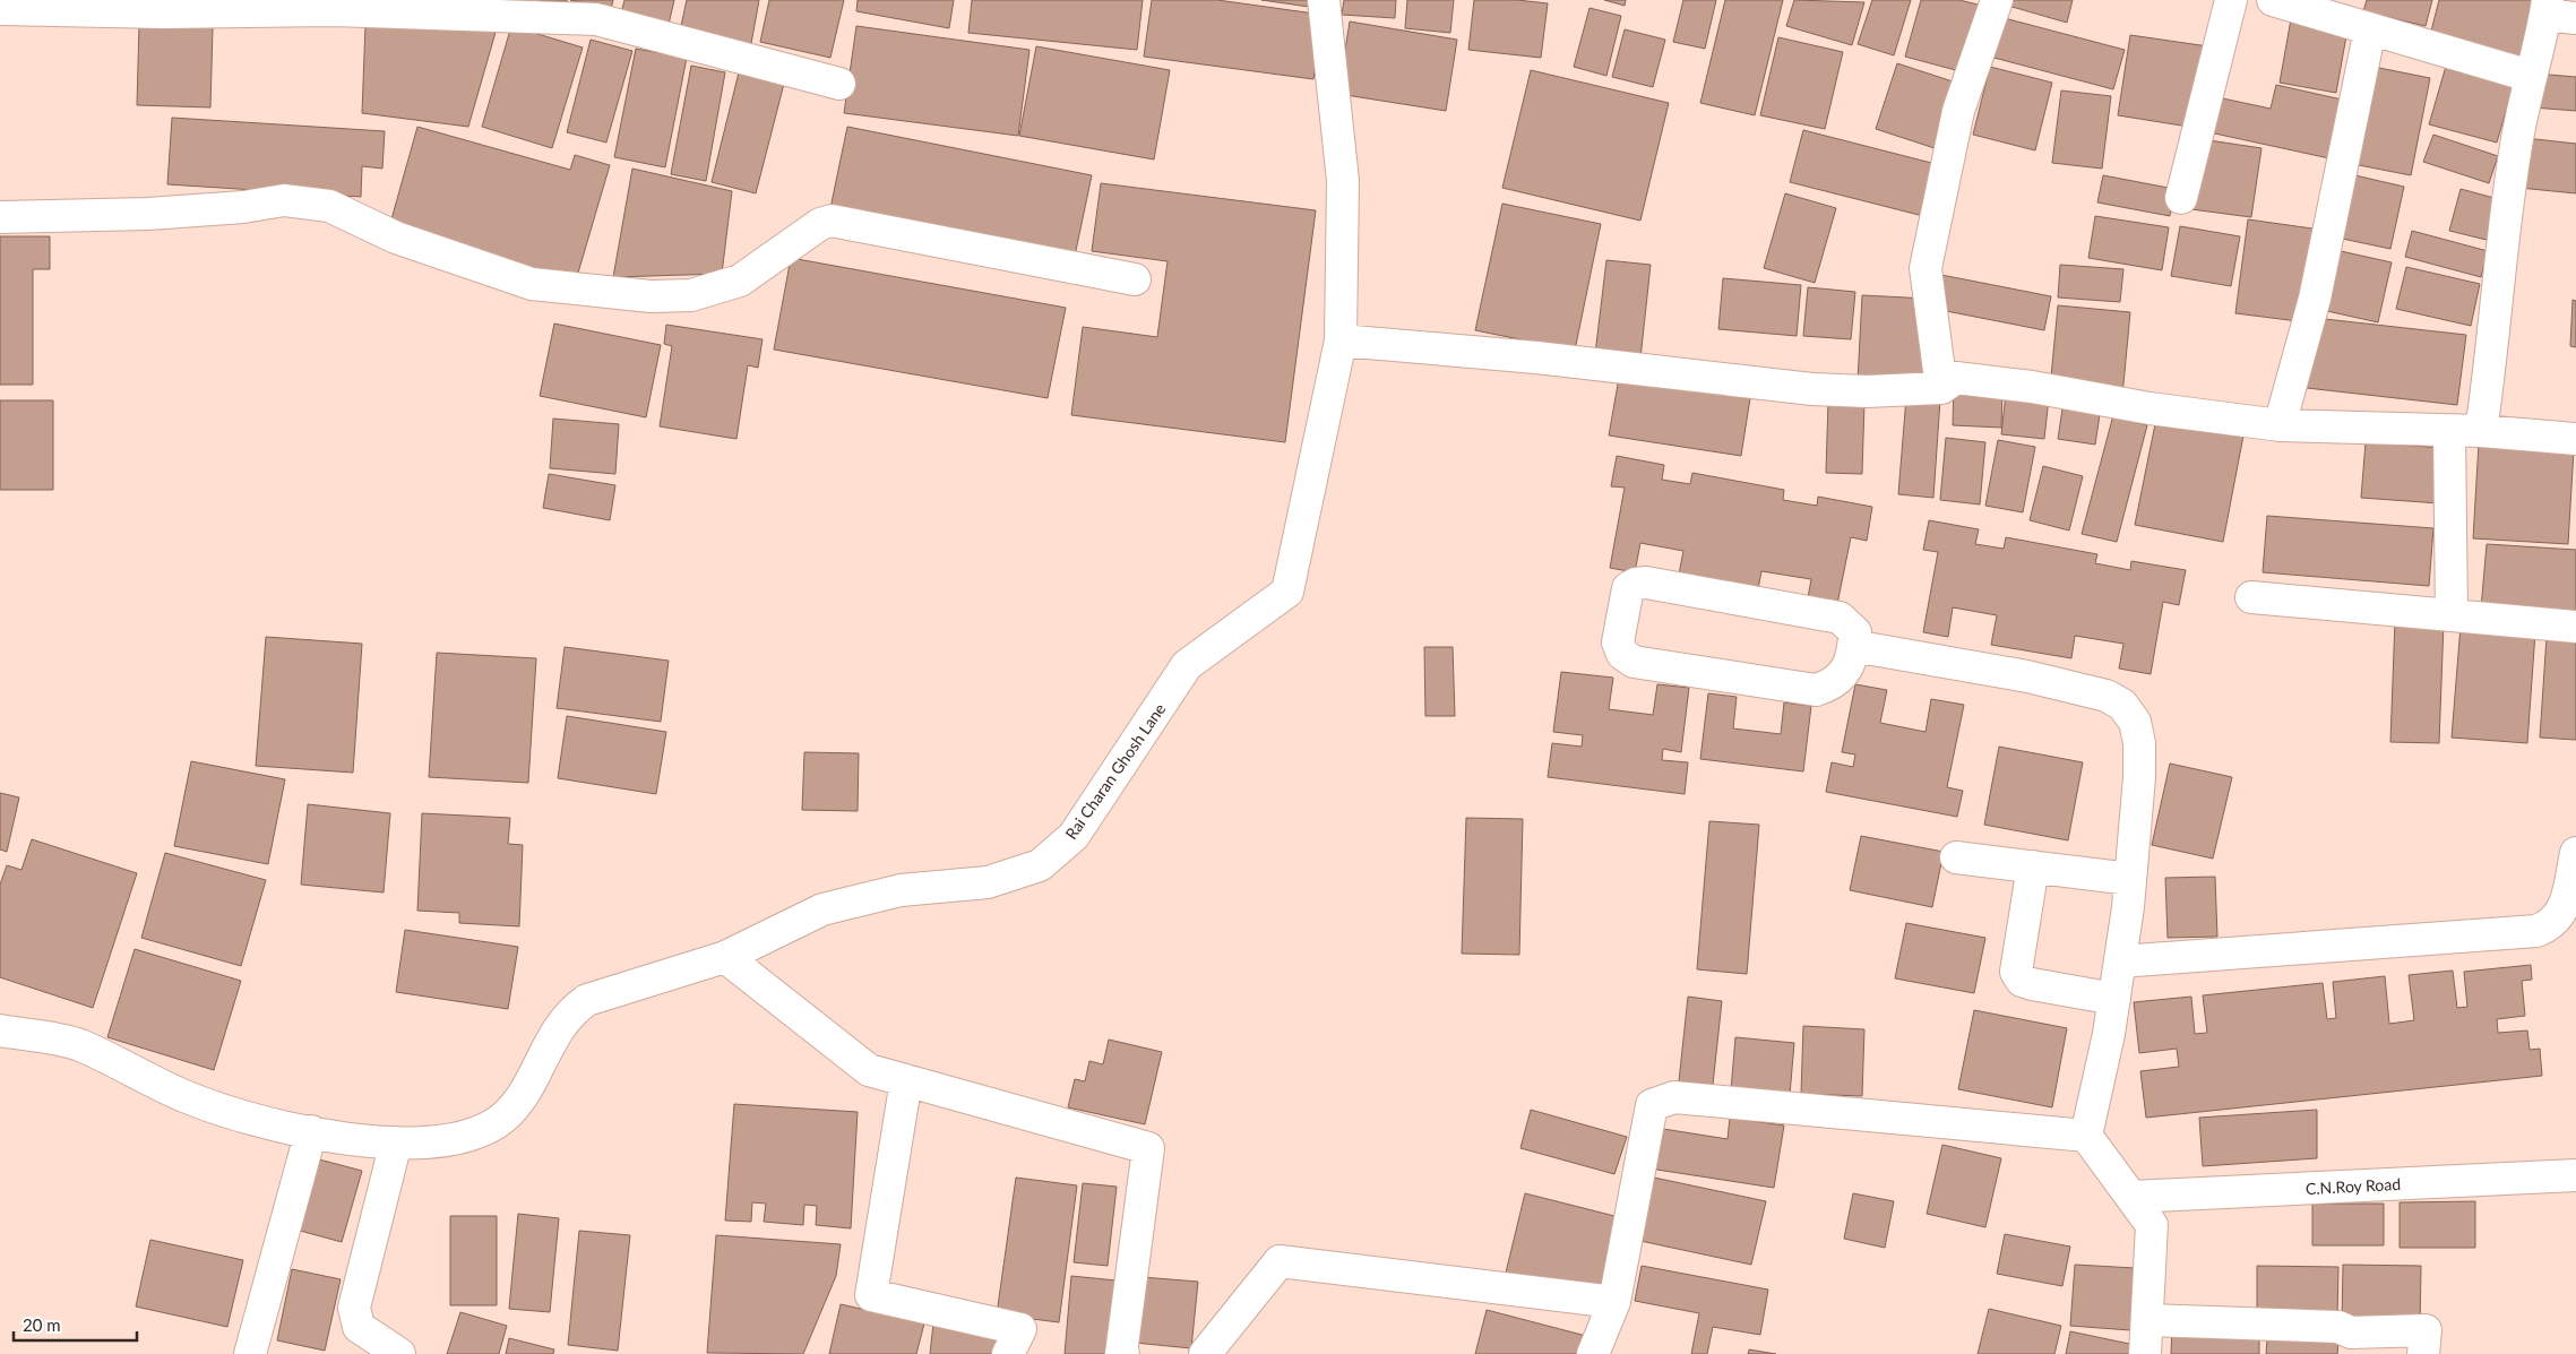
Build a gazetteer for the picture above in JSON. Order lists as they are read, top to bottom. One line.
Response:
{"streets":{"street":["Rai Charan Ghosh Lane","C.N.Roy Road"]},"scale_bar":"20 m"}
